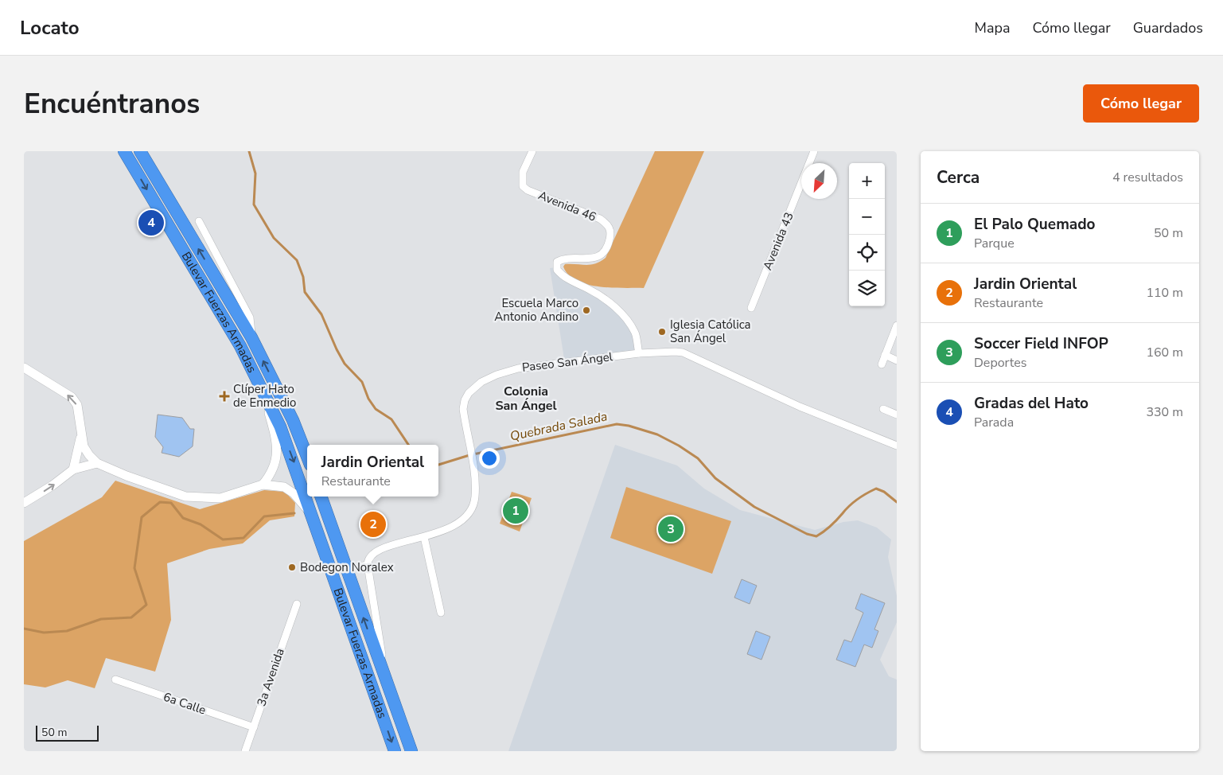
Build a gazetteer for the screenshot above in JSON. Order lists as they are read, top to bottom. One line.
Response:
{"streets":{"highway":["Bulevar Fuerzas Armadas"],"street":["Avenida 46","Avenida 43","Paseo San Ángel","3a Avenida","6a Calle"]},"crossings":[["Avenida 46","Paseo San Ángel"],["3a Avenida","6a Calle"]],"districts":["Colonia San Ángel"],"water":["Quebrada Salada"],"places":{"other":["Escuela Marco Antonio Andino","Iglesia Católica San Ángel","Bodegon Noralex"],"health":["Clíper Hato de Enmedio"]},"scale_bar":"50 m","north":"bottom left","page":{"header":"Locato","nav":["Mapa","Cómo llegar","Guardados"],"buttons":"Cómo llegar","title":"Encuéntranos","heading":["Cerca","4 resultados"],"map_buttons":["+","−"],"list":[{"mark":"1","name":"El Palo Quemado","note":"Parque","value":"50 m"},{"mark":"2","name":"Jardin Oriental","note":"Restaurante","value":"110 m"},{"mark":"3","name":"Soccer Field INFOP","note":"Deportes","value":"160 m"},{"mark":"4","name":"Gradas del Hato","note":"Parada","value":"330 m"}],"pins":["4","1","2","3"],"popup":["Jardin Oriental","Restaurante"],"scale":"50 m"}}
